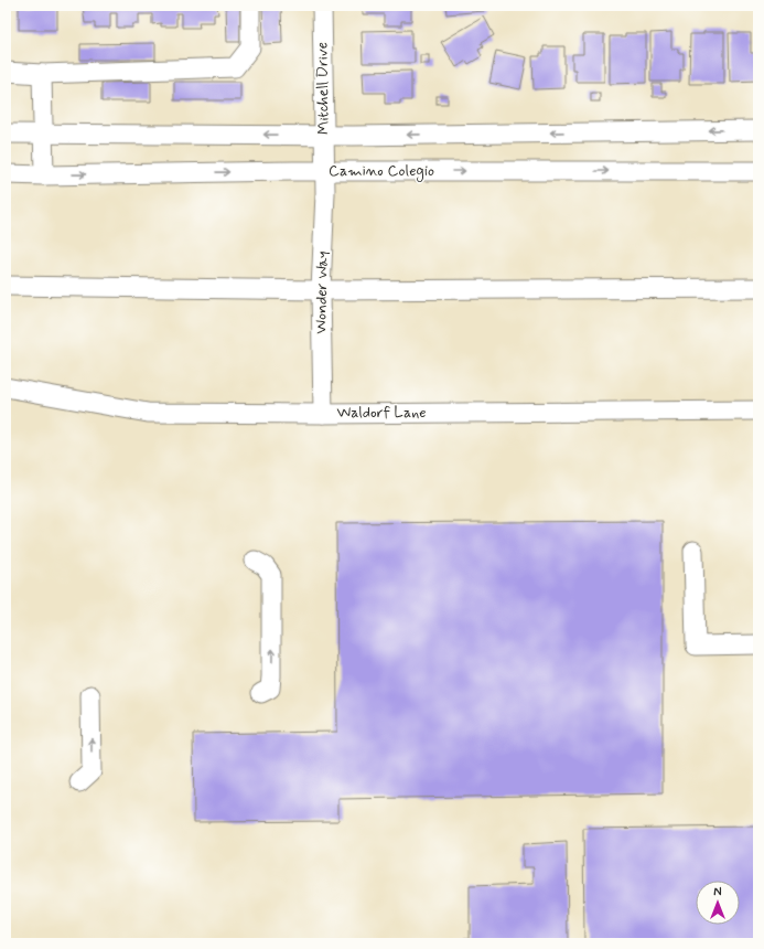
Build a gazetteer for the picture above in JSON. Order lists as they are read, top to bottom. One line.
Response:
{"streets":{"street":["Mitchell Drive","Camino Colegio","Wonder Way","Waldorf Lane"]},"crossings":[["Mitchell Drive","Camino Colegio"],["Mitchell Drive","Wonder Way"],["Camino Colegio","Wonder Way"],["Wonder Way","Waldorf Lane"]],"north":"top"}
